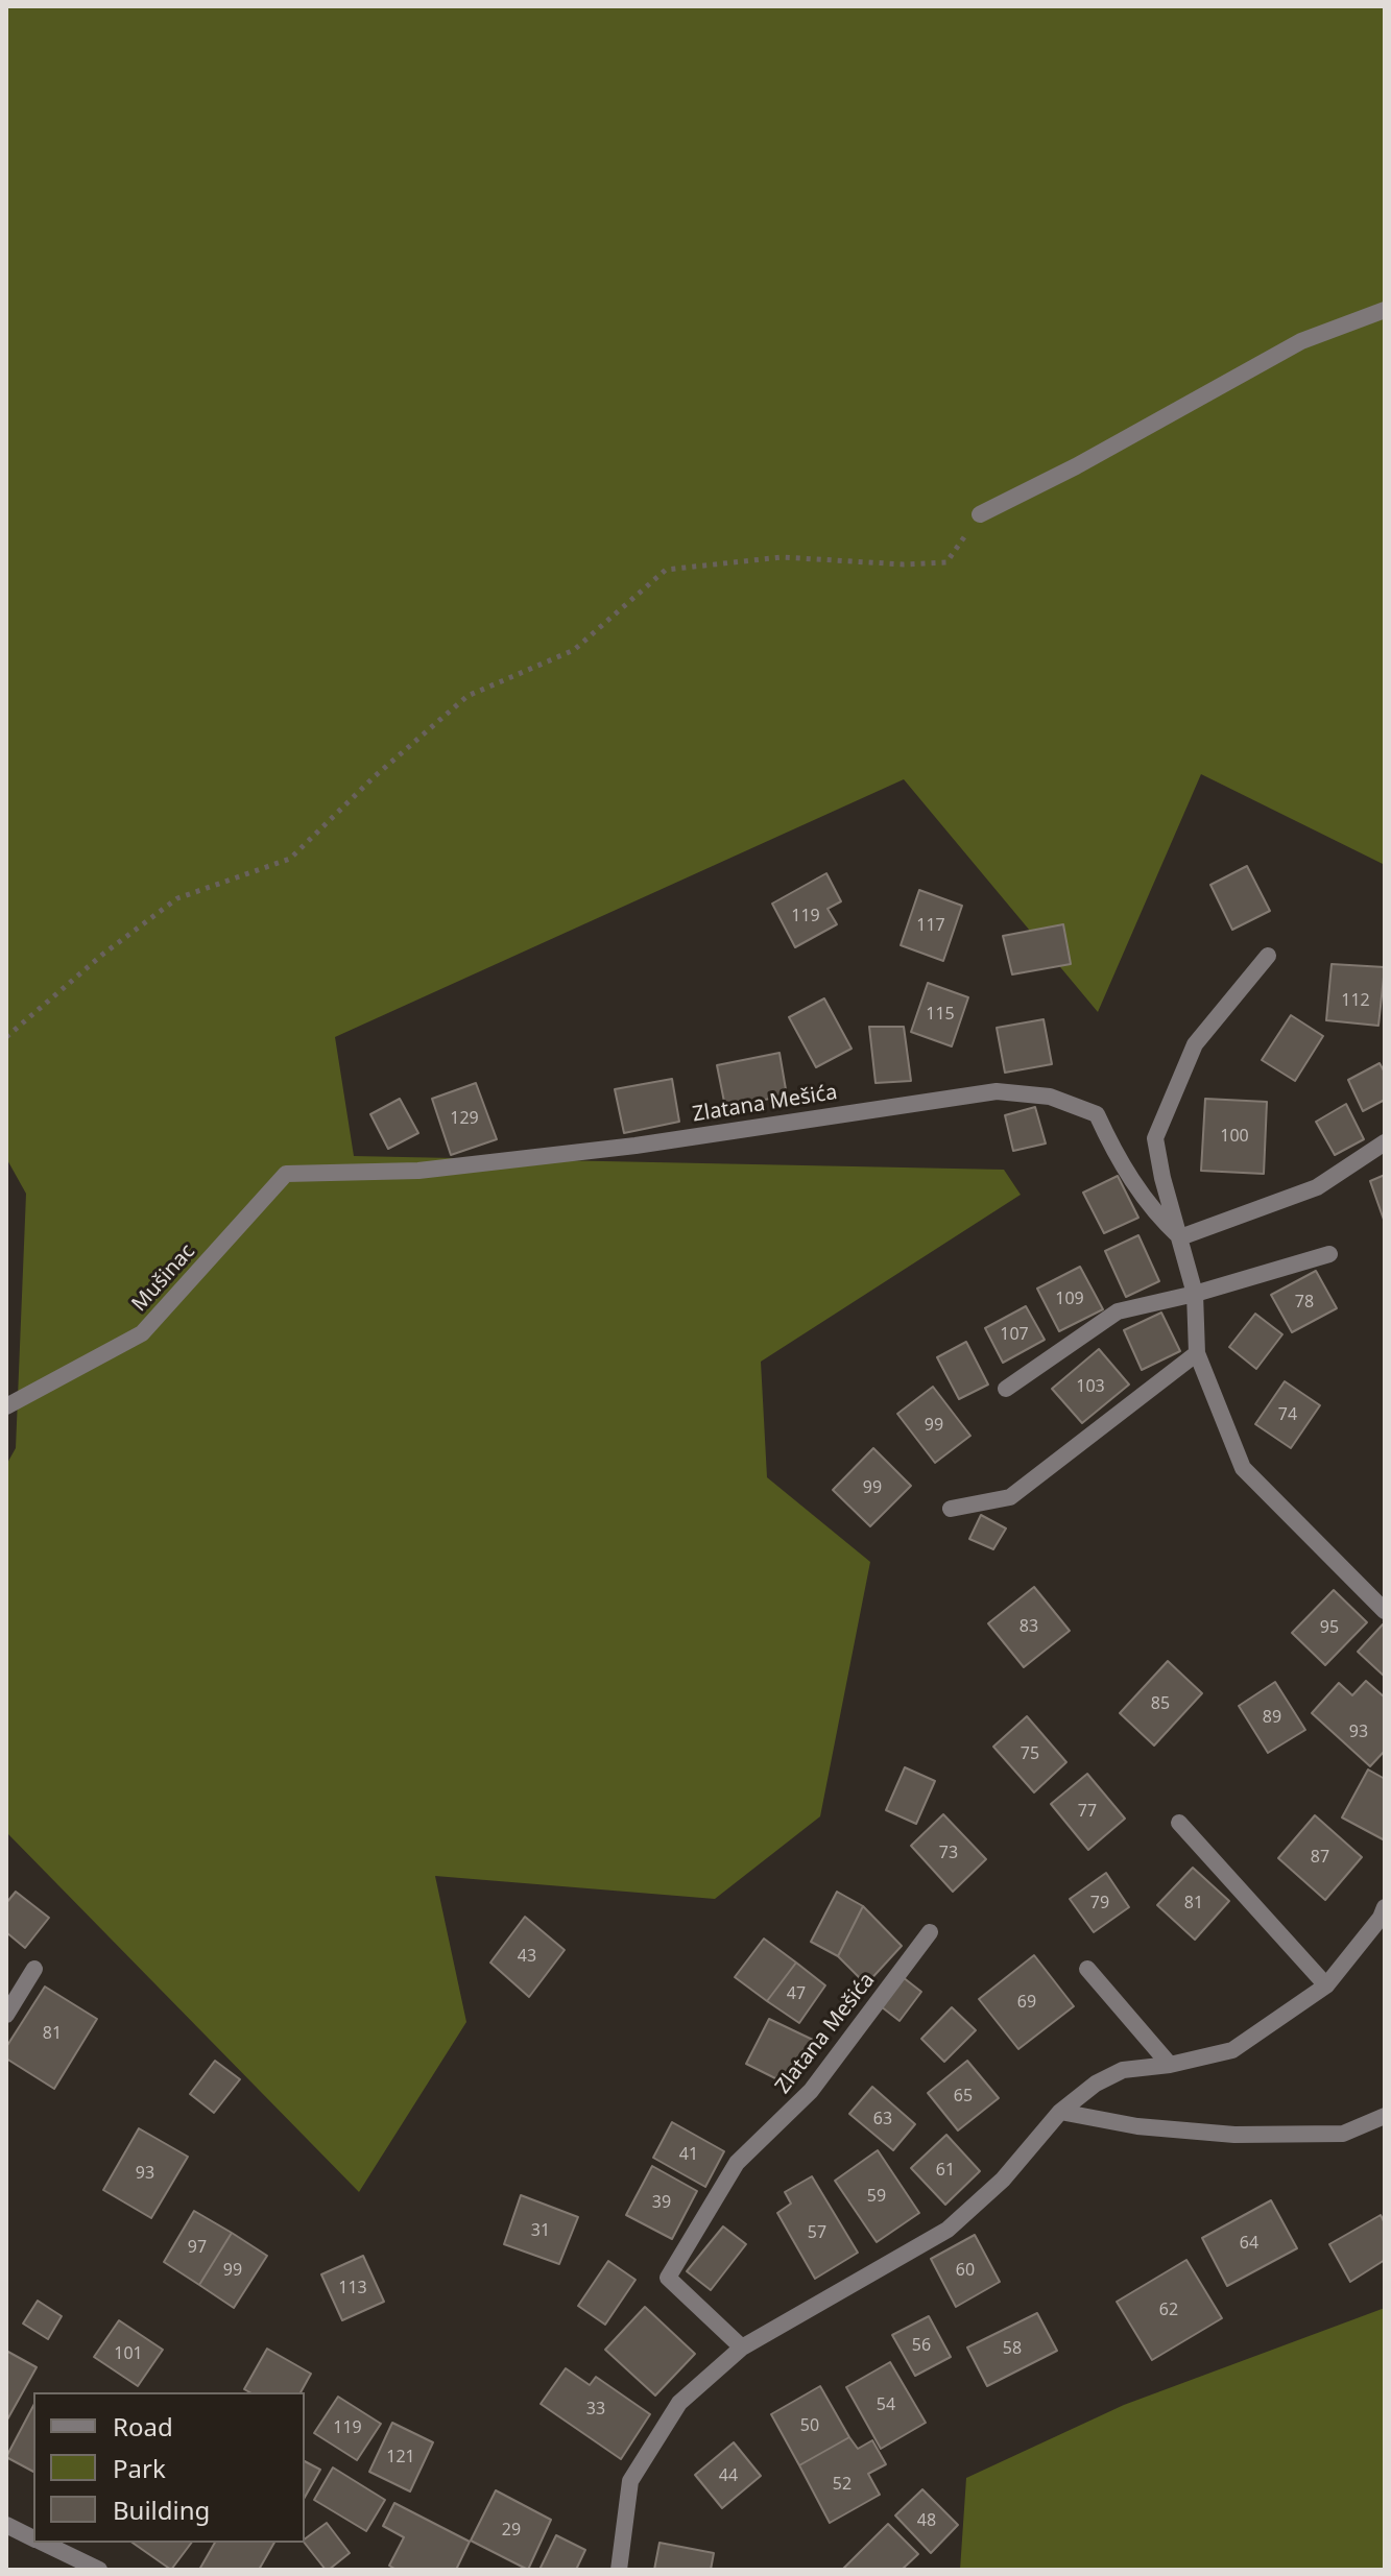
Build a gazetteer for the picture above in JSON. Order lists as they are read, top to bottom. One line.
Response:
{"streets":{"street":["Zlatana Mešića","Mušinac"]},"crossings":[["Zlatana Mešića","Mušinac"]],"house_numbers":["119","117","112","115","129","100","109","78","107","103","74","99","99","83","95","85","89","93","75","77","73","87","79","81","43","47","69","81","65","63","41","61","93","59","39","31","57","64","97","99","60","113","62","56","58","101","54","33","50","119","121","44","52","48","29"],"legend":["Road","Park","Building"]}
